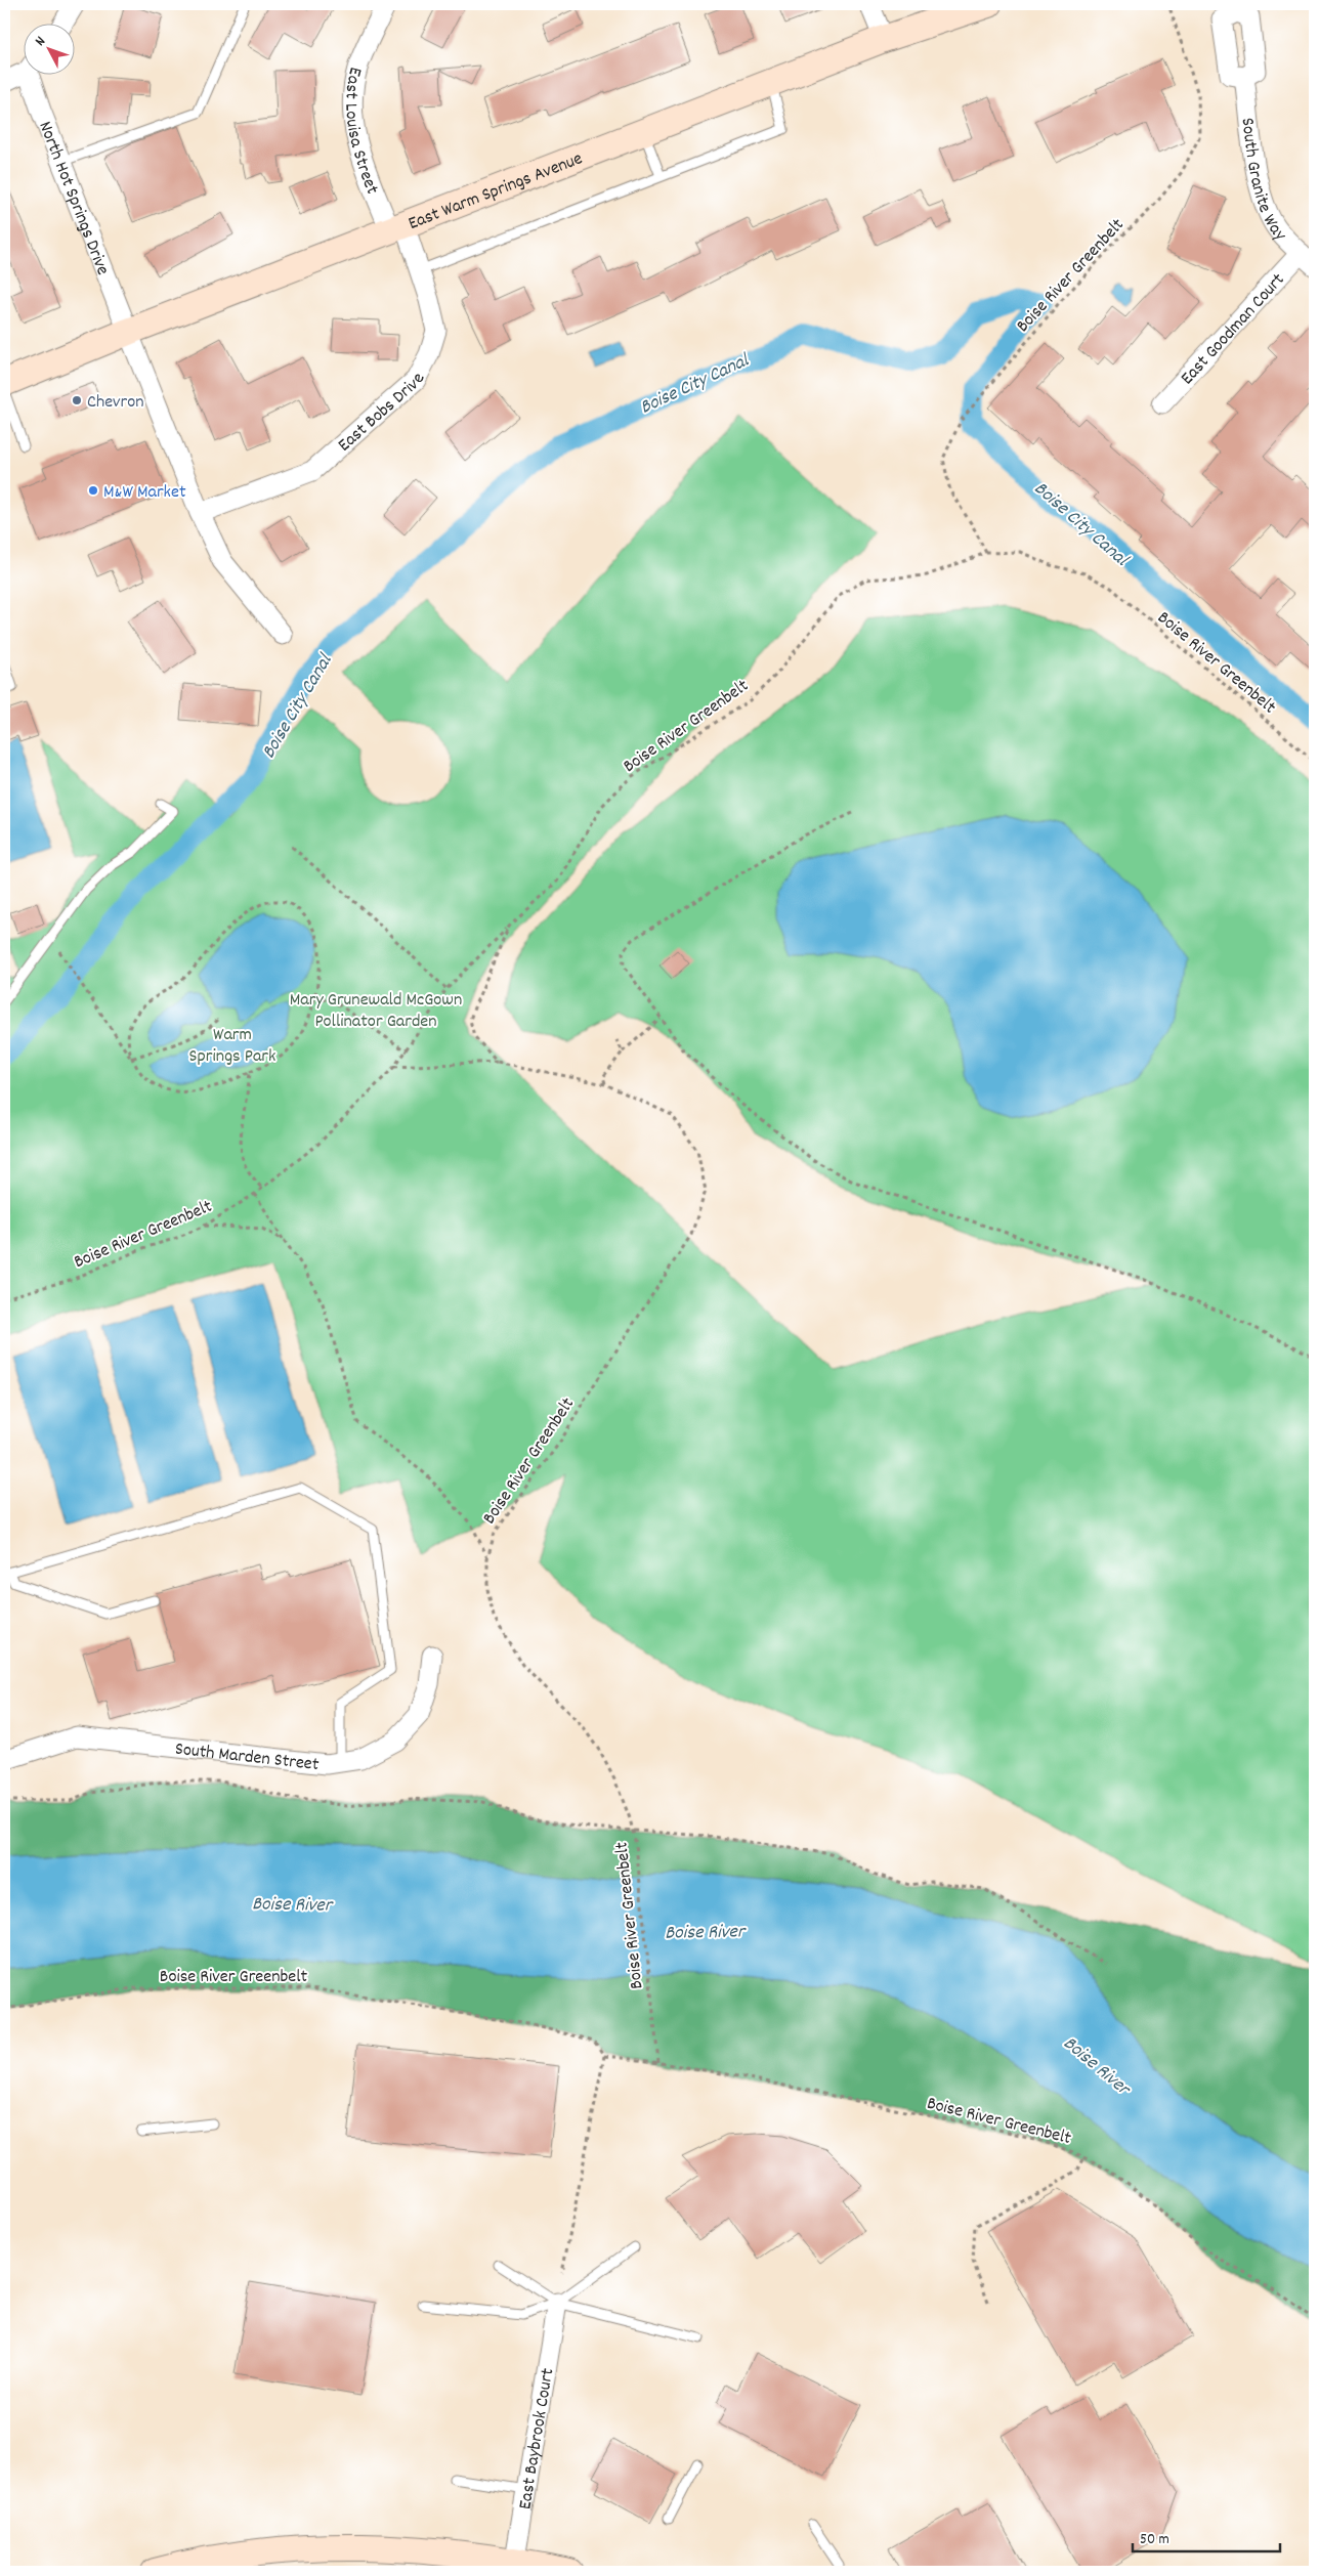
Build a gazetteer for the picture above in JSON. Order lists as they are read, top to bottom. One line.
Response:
{"streets":{"street":["East Louisa Street","South Granite Way","East Warm Springs Avenue","North Hot Springs Drive","East Goodman Court","East Bobs Drive","South Marden Street","East Baybrook Court"],"path":["Boise River Greenbelt"]},"crossings":[["East Louisa Street","East Warm Springs Avenue"],["East Louisa Street","East Bobs Drive"],["South Granite Way","East Goodman Court"],["East Warm Springs Avenue","North Hot Springs Drive"],["East Warm Springs Avenue","East Bobs Drive"],["North Hot Springs Drive","East Bobs Drive"]],"water":["Boise City Canal","Boise River"],"parks":["Mary Grunewald McGown Pollinator Garden","Warm Springs Park"],"places":["Chevron","M&W Market"],"scale_bar":"50 m","north":"top left"}
